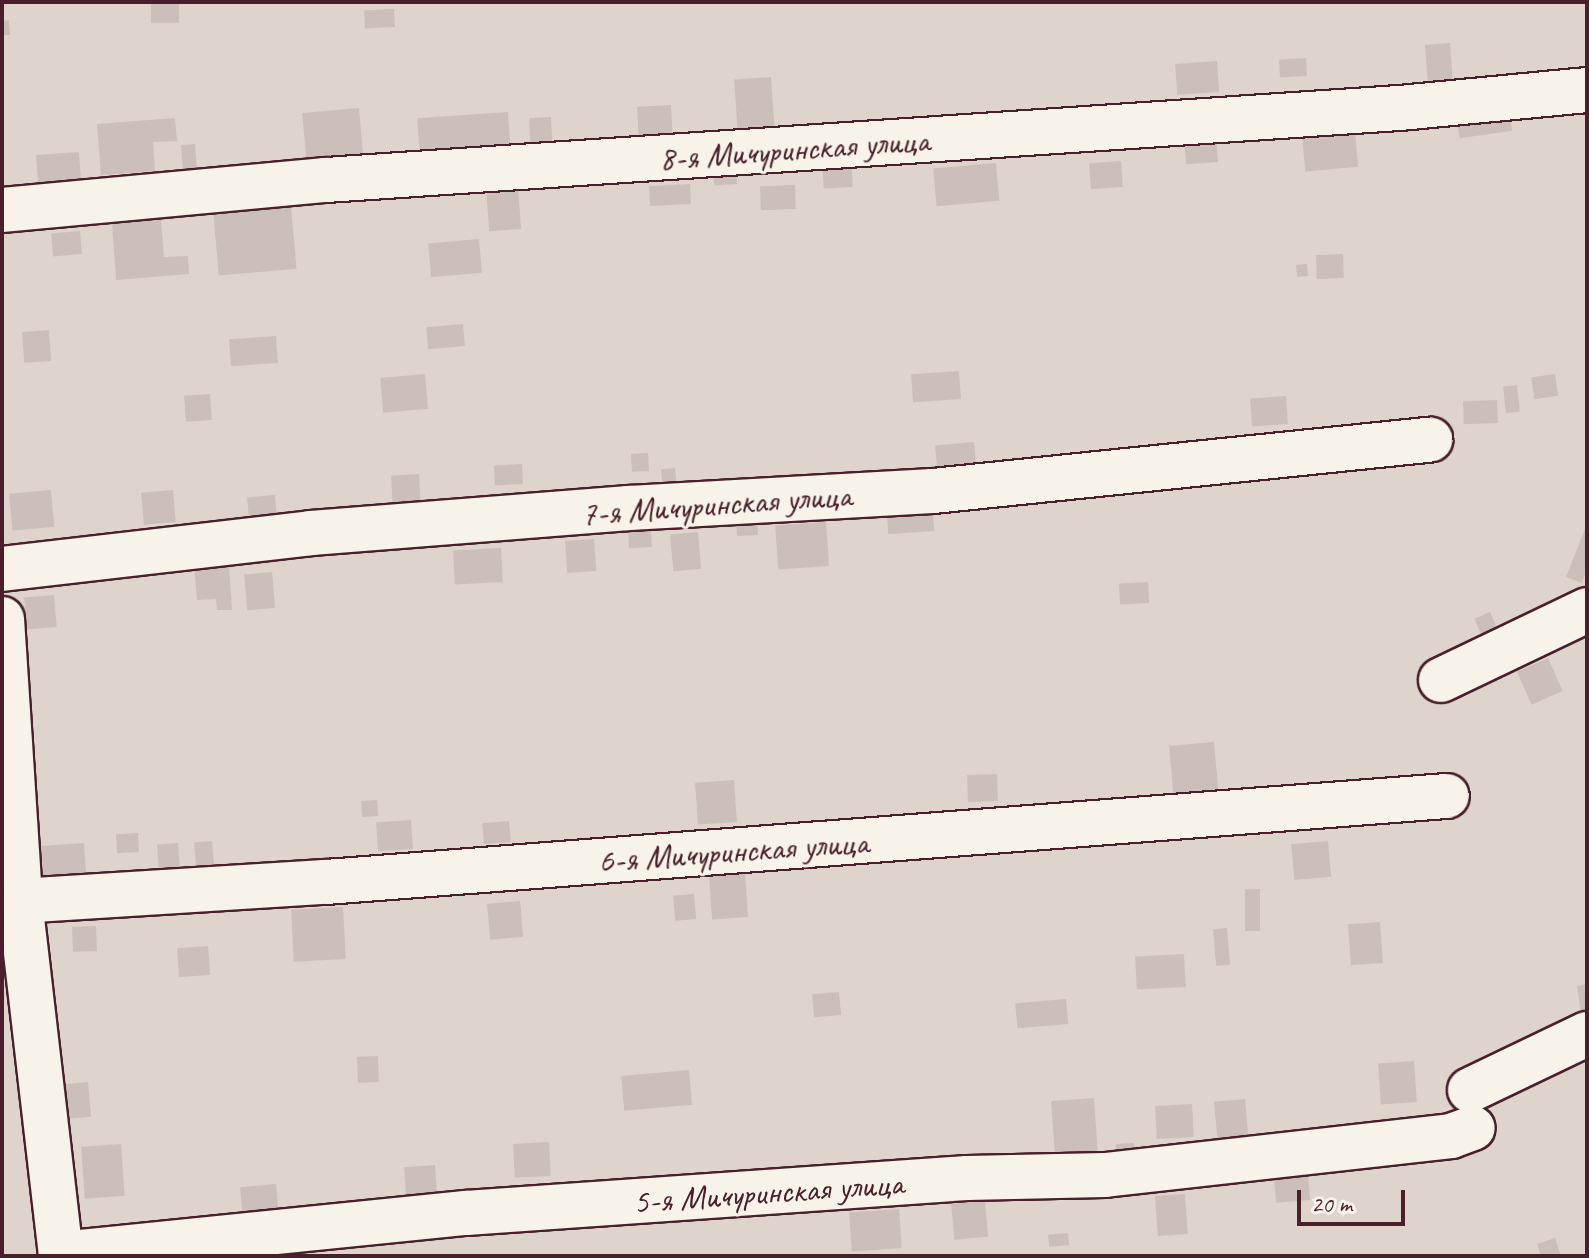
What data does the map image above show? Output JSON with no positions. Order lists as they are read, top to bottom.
{
  "streets": {
    "lane": [
      "8-я Мичуринская улица",
      "7-я Мичуринская улица",
      "6-я Мичуринская улица",
      "5-я Мичуринская улица"
    ]
  },
  "scale_bar": "20 m"
}
